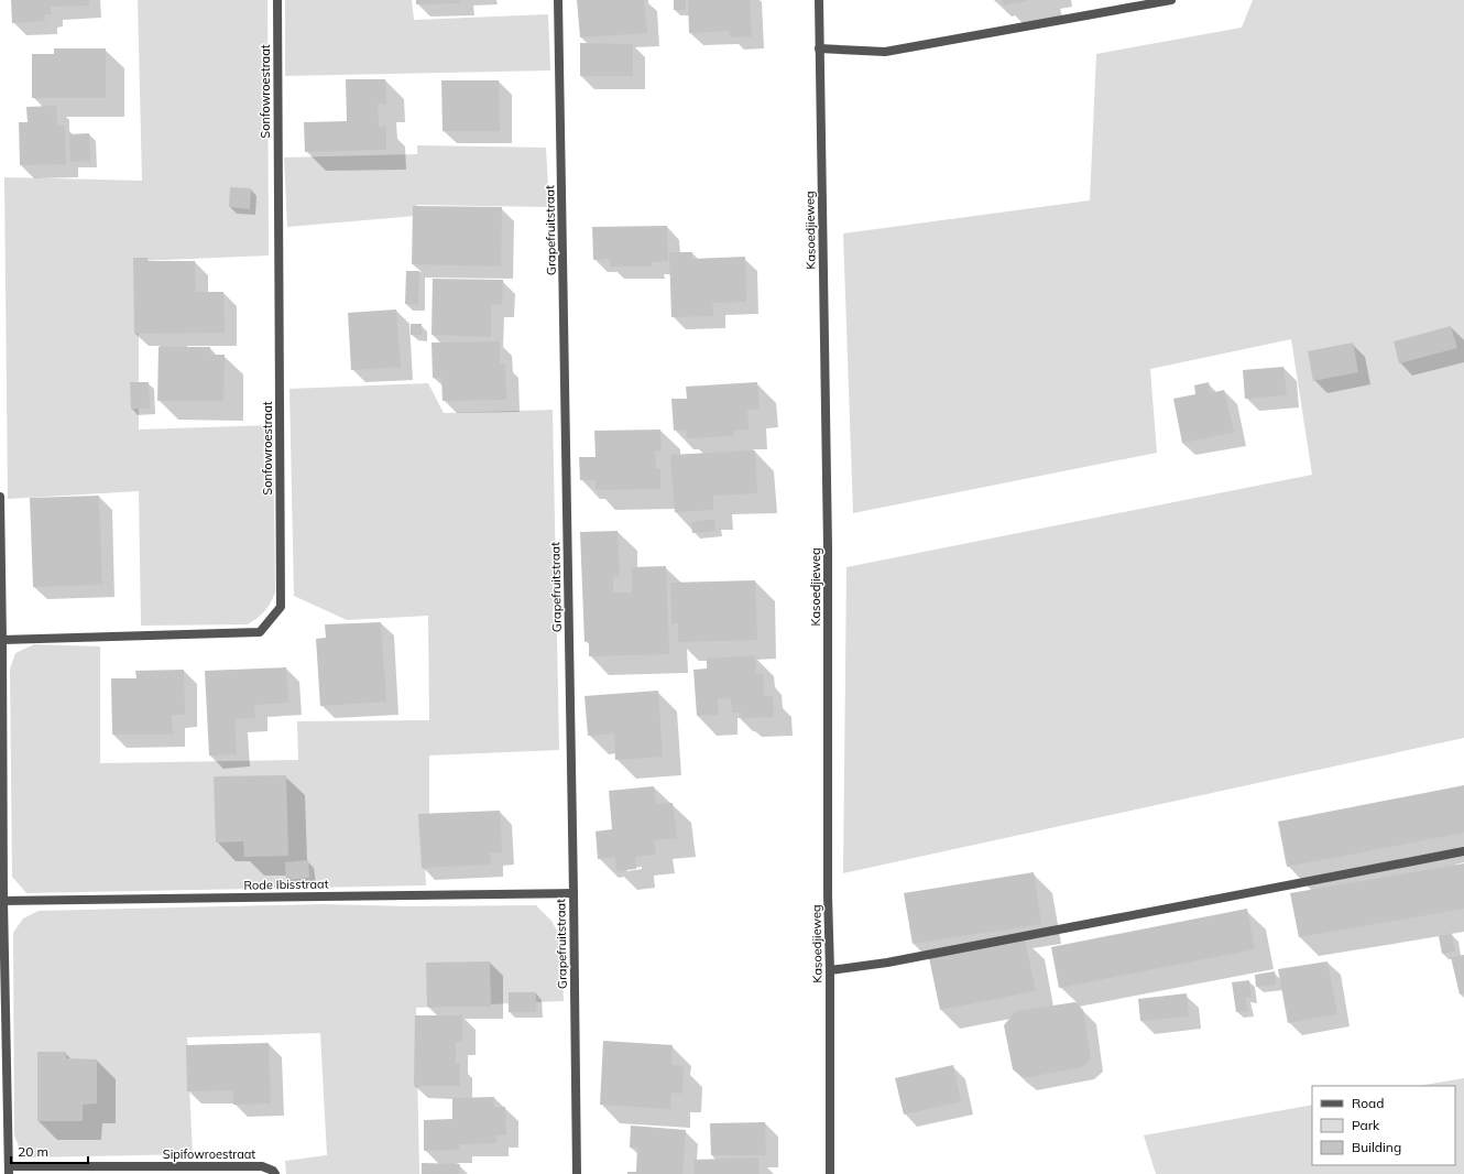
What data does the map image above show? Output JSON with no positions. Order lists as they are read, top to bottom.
{
  "streets": {
    "street": [
      "Sonfowroestraat",
      "Grapefruitstraat",
      "Kasoedjieweg",
      "Rode Ibisstraat",
      "Sipifowroestraat"
    ]
  },
  "crossings": [
    ["Grapefruitstraat", "Rode Ibisstraat"]
  ],
  "legend": ["Road", "Park", "Building"],
  "scale_bar": "20 m"
}
